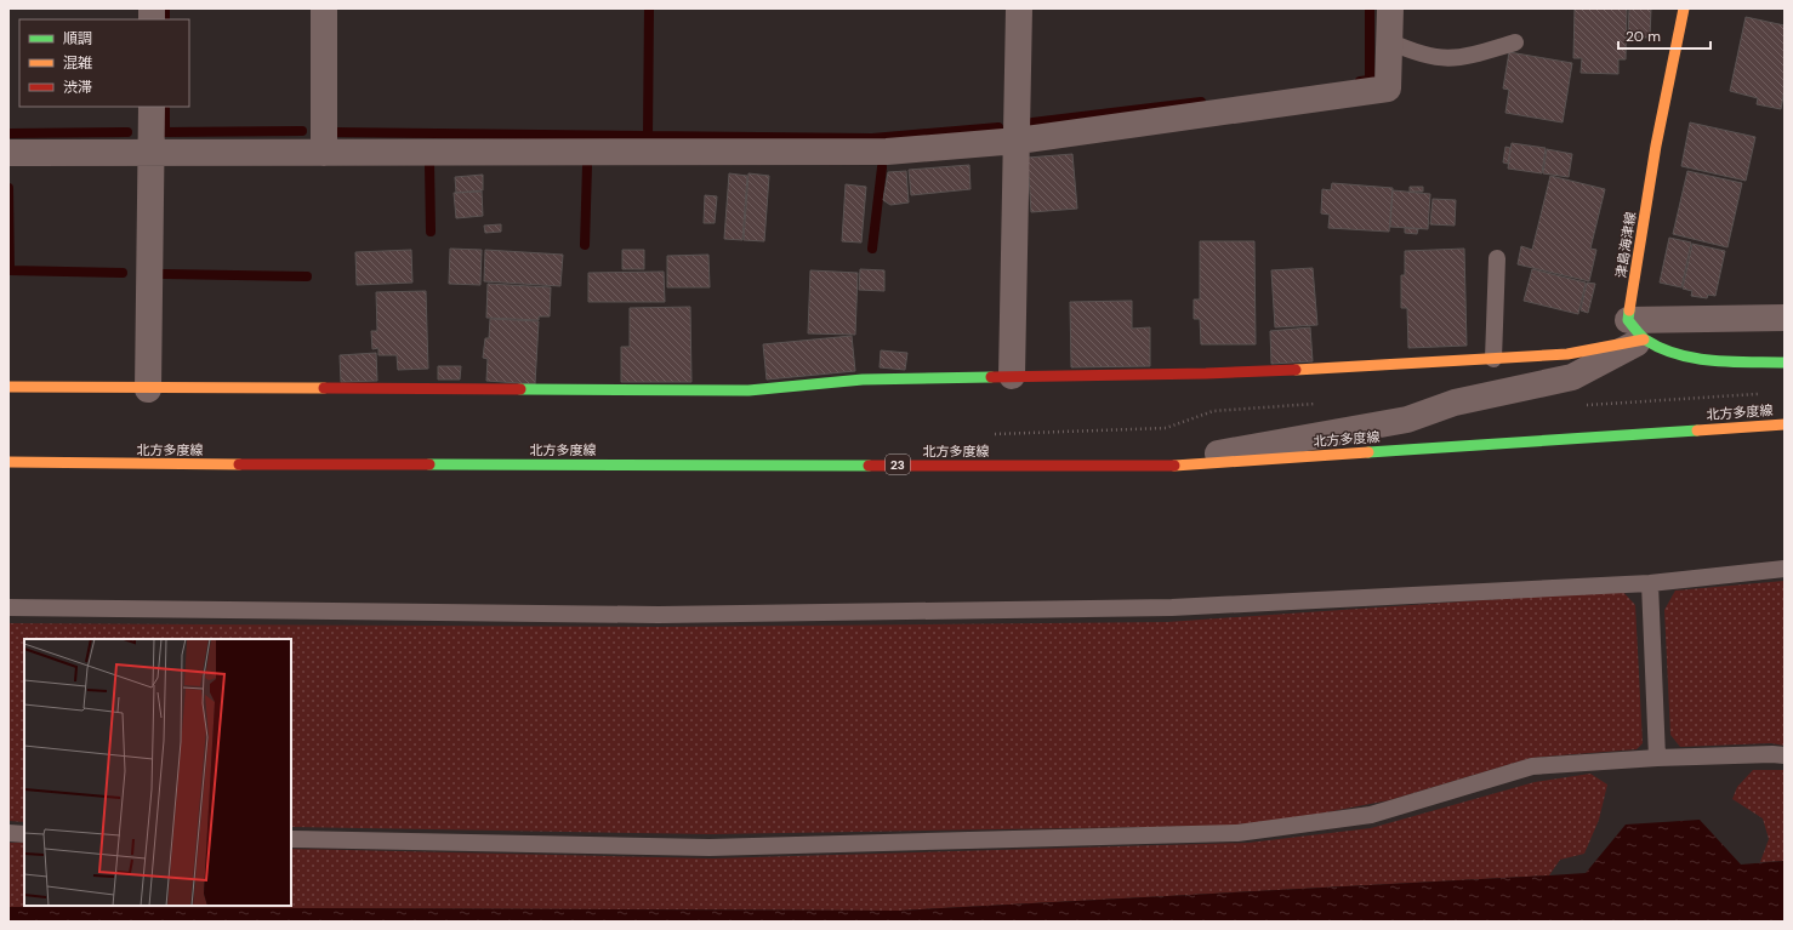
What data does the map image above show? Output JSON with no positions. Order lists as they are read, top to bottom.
{
  "streets": {
    "main road": ["津島海津線", "北方多度線", "23"]
  },
  "legend": ["順調", "混雑", "渋滞"],
  "scale_bar": "20 m"
}
